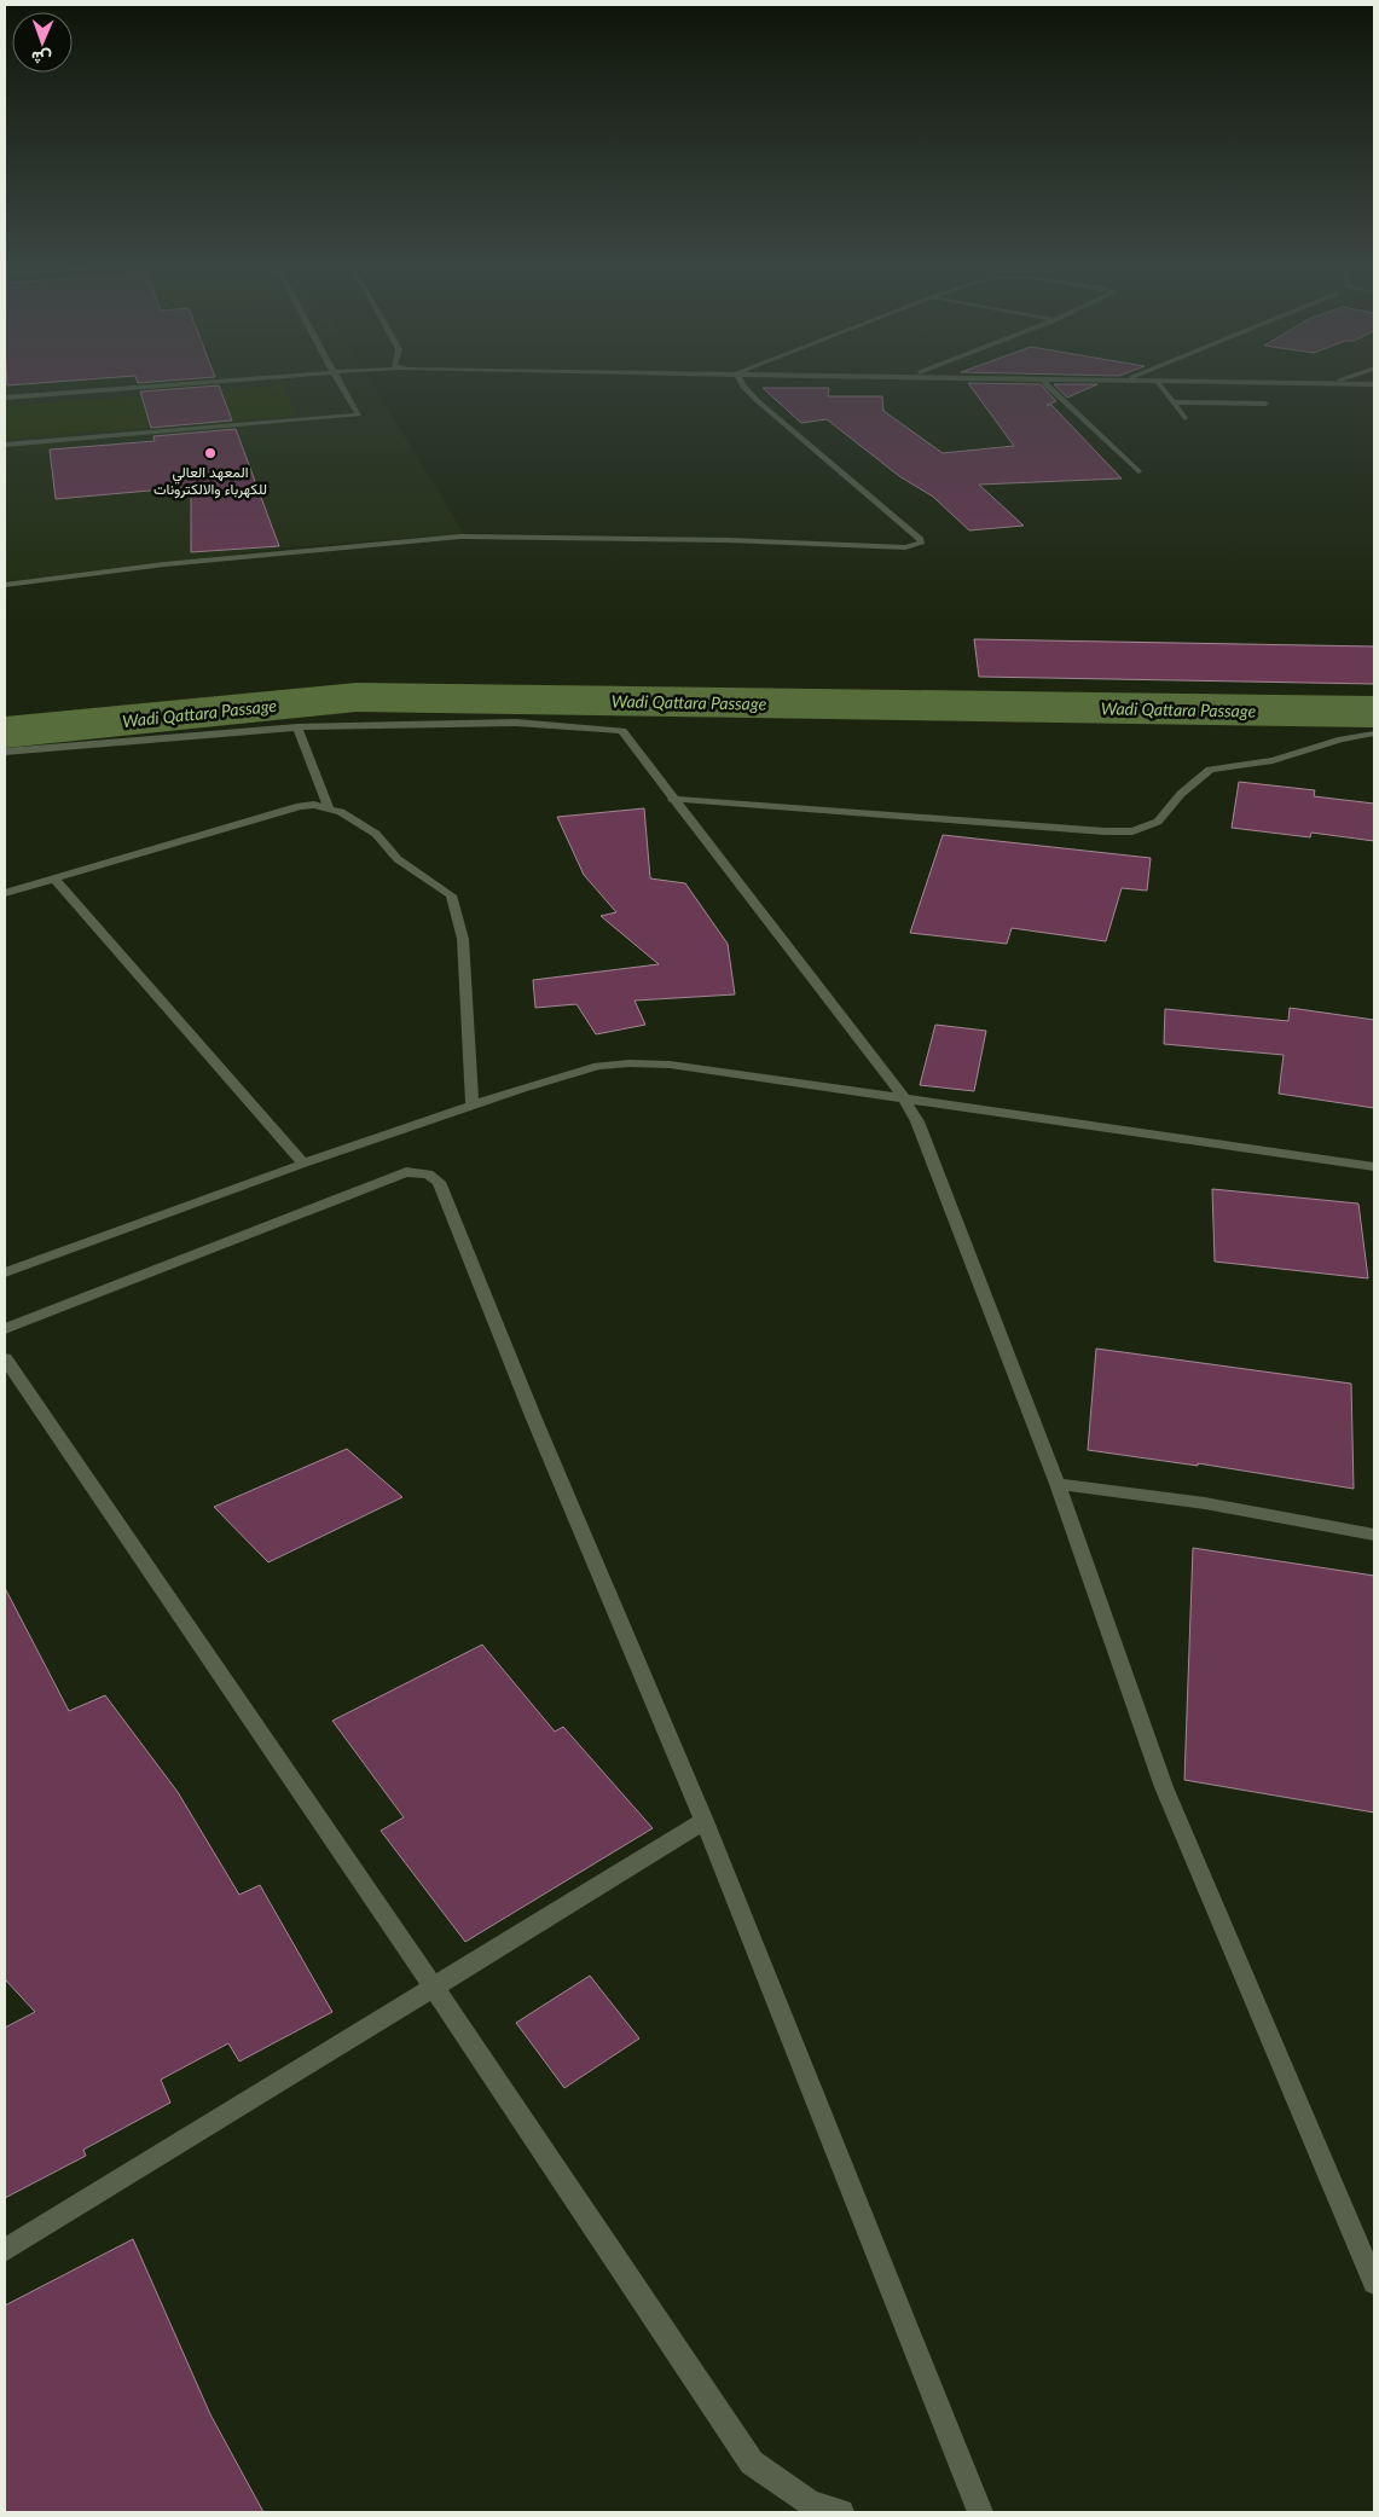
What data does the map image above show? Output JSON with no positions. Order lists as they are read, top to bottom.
{
  "water": ["Wadi Qattara Passage"],
  "places": ["المعهد العالي للكهرباء والالكترونات"],
  "north": "bottom"
}
